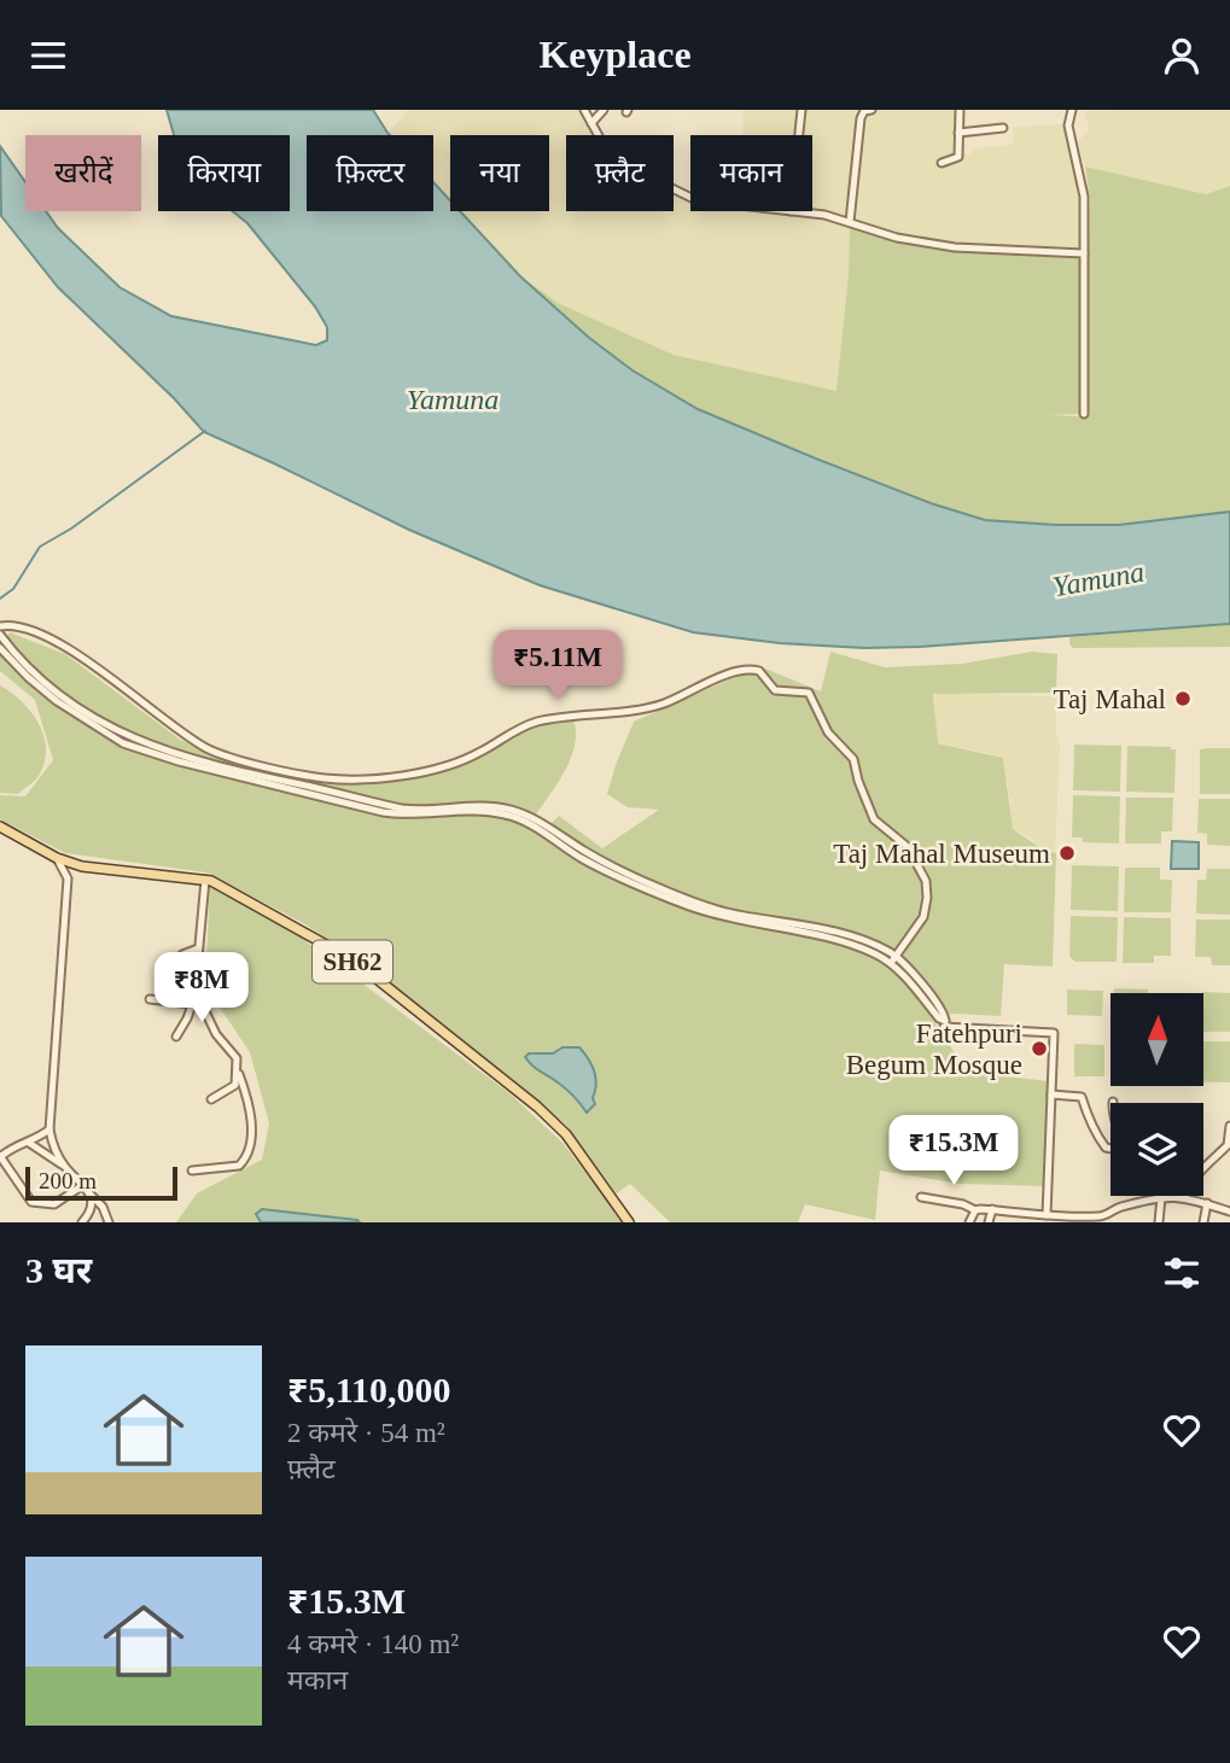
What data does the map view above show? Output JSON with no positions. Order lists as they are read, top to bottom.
{
  "streets": {
    "main road": ["SH62"]
  },
  "water": ["Yamuna"],
  "places": ["Taj Mahal", "Taj Mahal Museum", "Fatehpuri Begum Mosque"],
  "scale_bar": "200 m",
  "north": "top",
  "page": {
    "header": "Keyplace",
    "chip": [
      "खरीदें",
      "किराया",
      "फ़िल्टर",
      "नया",
      "फ़्लैट",
      "मकान"
    ],
    "price": ["₹5.11M", "₹8M", "₹15.3M"],
    "scale": "200 m",
    "heading": "3 घर",
    "list": [
      {
        "name": "₹5,110,000",
        "note": "2 कमरे · 54 m² · फ़्लैट"
      },
      {
        "name": "₹15.3M",
        "note": "4 कमरे · 140 m² · मकान"
      }
    ]
  }
}
